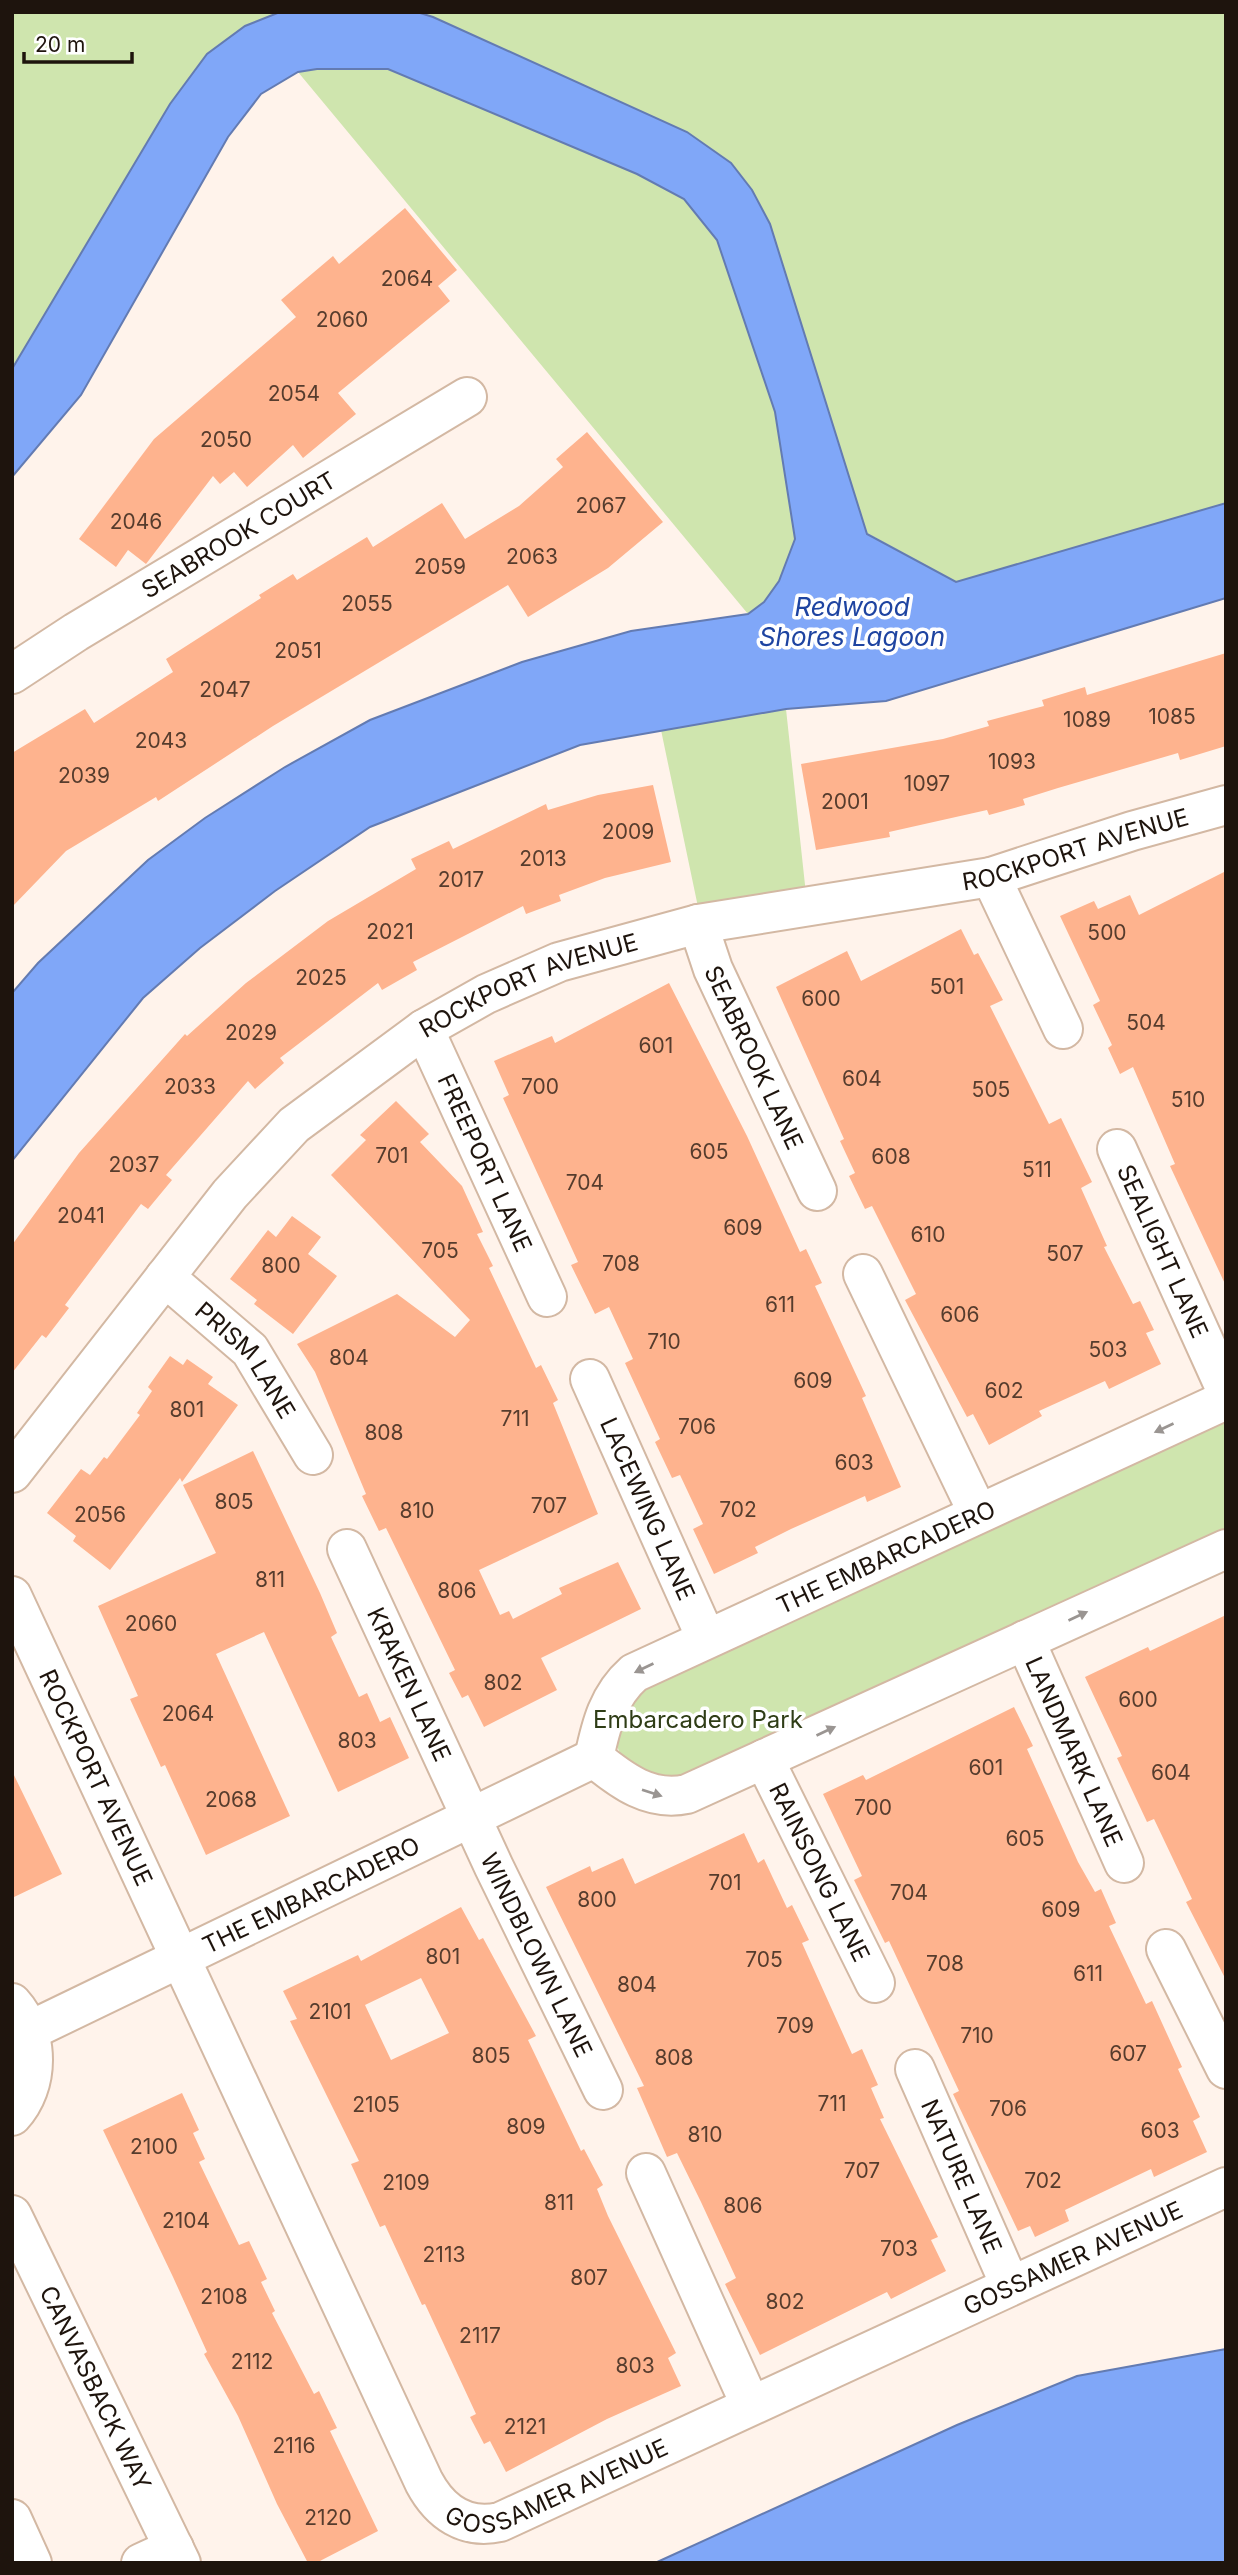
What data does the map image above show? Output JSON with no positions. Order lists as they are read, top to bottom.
{
  "streets": {
    "street": [
      "SEABROOK COURT",
      "ROCKPORT AVENUE",
      "SEABROOK LANE",
      "FREEPORT LANE",
      "SEALIGHT LANE",
      "PRISM LANE",
      "LACEWING LANE",
      "THE EMBARCADERO",
      "KRAKEN LANE",
      "LANDMARK LANE",
      "RAINSONG LANE",
      "WINDBLOWN LANE",
      "NATURE LANE",
      "GOSSAMER AVENUE",
      "CANVASBACK WAY"
    ]
  },
  "crossings": [
    ["ROCKPORT AVENUE", "SEABROOK LANE"],
    ["ROCKPORT AVENUE", "FREEPORT LANE"],
    ["ROCKPORT AVENUE", "PRISM LANE"],
    ["ROCKPORT AVENUE", "THE EMBARCADERO"],
    ["ROCKPORT AVENUE", "GOSSAMER AVENUE"],
    ["LACEWING LANE", "THE EMBARCADERO"],
    ["THE EMBARCADERO", "KRAKEN LANE"],
    ["THE EMBARCADERO", "WINDBLOWN LANE"],
    ["THE EMBARCADERO", "GOSSAMER AVENUE"],
    ["KRAKEN LANE", "WINDBLOWN LANE"],
    ["NATURE LANE", "GOSSAMER AVENUE"]
  ],
  "water": ["Redwood Shores Lagoon"],
  "parks": ["Embarcadero Park"],
  "house_numbers": [
    "2064",
    "2060",
    "2054",
    "2050",
    "2067",
    "2046",
    "2063",
    "2059",
    "2055",
    "2051",
    "2047",
    "1085",
    "1089",
    "2043",
    "1093",
    "2039",
    "1097",
    "2001",
    "2009",
    "2013",
    "2017",
    "2021",
    "500",
    "2025",
    "501",
    "600",
    "504",
    "2029",
    "601",
    "604",
    "2033",
    "700",
    "505",
    "510",
    "605",
    "701",
    "608",
    "2037",
    "511",
    "704",
    "2041",
    "609",
    "610",
    "705",
    "507",
    "708",
    "800",
    "611",
    "606",
    "710",
    "503",
    "804",
    "609",
    "602",
    "801",
    "711",
    "706",
    "808",
    "603",
    "805",
    "707",
    "702",
    "810",
    "2056",
    "811",
    "806",
    "2060",
    "802",
    "600",
    "2064",
    "803",
    "601",
    "604",
    "2068",
    "700",
    "605",
    "701",
    "704",
    "800",
    "609",
    "801",
    "705",
    "708",
    "611",
    "804",
    "2101",
    "709",
    "710",
    "607",
    "805",
    "808",
    "711",
    "2105",
    "706",
    "809",
    "603",
    "810",
    "2100",
    "707",
    "702",
    "2109",
    "811",
    "806",
    "2104",
    "703",
    "2113",
    "807",
    "2108",
    "802",
    "2117",
    "2112",
    "803",
    "2121",
    "2116",
    "2120"
  ],
  "scale_bar": "20 m"
}
